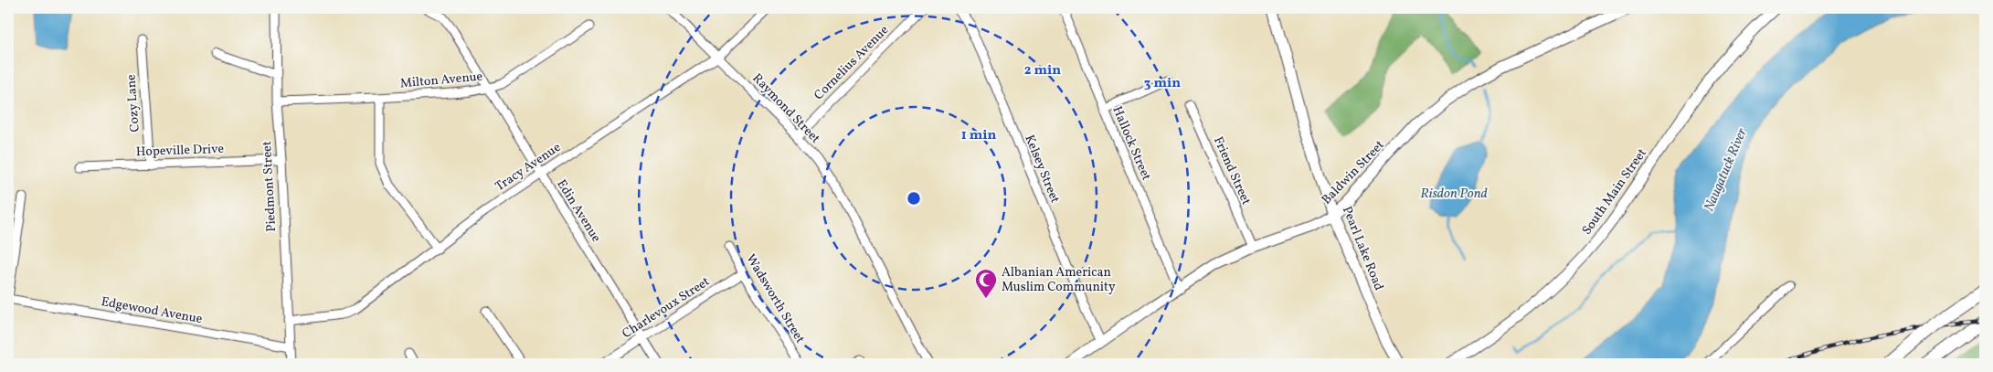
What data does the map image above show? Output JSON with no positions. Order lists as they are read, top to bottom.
{
  "streets": {
    "main road": ["Baldwin Street", "South Main Street", "Pearl Lake Road"],
    "street": [
      "Cornelius Avenue",
      "Milton Avenue",
      "Cozy Lane",
      "Raymond Street",
      "Hallock Street",
      "Hopeville Drive",
      "Tracy Avenue",
      "Kelsey Street",
      "Friend Street",
      "Piedmont Street",
      "Edin Avenue",
      "Wadsworth Street",
      "Charlevoux Street",
      "Edgewood Avenue"
    ]
  },
  "crossings": [
    ["Cornelius Avenue", "Raymond Street"],
    ["Milton Avenue", "Piedmont Street"],
    ["Milton Avenue", "Edin Avenue"],
    ["Cozy Lane", "Hopeville Drive"],
    ["Raymond Street", "Tracy Avenue"],
    ["Hallock Street", "Baldwin Street"],
    ["Hopeville Drive", "Piedmont Street"],
    ["Tracy Avenue", "Piedmont Street"],
    ["Tracy Avenue", "Edin Avenue"],
    ["Kelsey Street", "Baldwin Street"],
    ["Friend Street", "Baldwin Street"],
    ["Baldwin Street", "Pearl Lake Road"],
    ["Piedmont Street", "Edgewood Avenue"],
    ["Edin Avenue", "Charlevoux Street"],
    ["Wadsworth Street", "Charlevoux Street"]
  ],
  "water": ["Naugatuck River", "Risdon Pond"],
  "places": {
    "mosque": ["Albanian American Muslim Community"]
  },
  "rings": ["2 min", "3 min", "1 min"]
}
